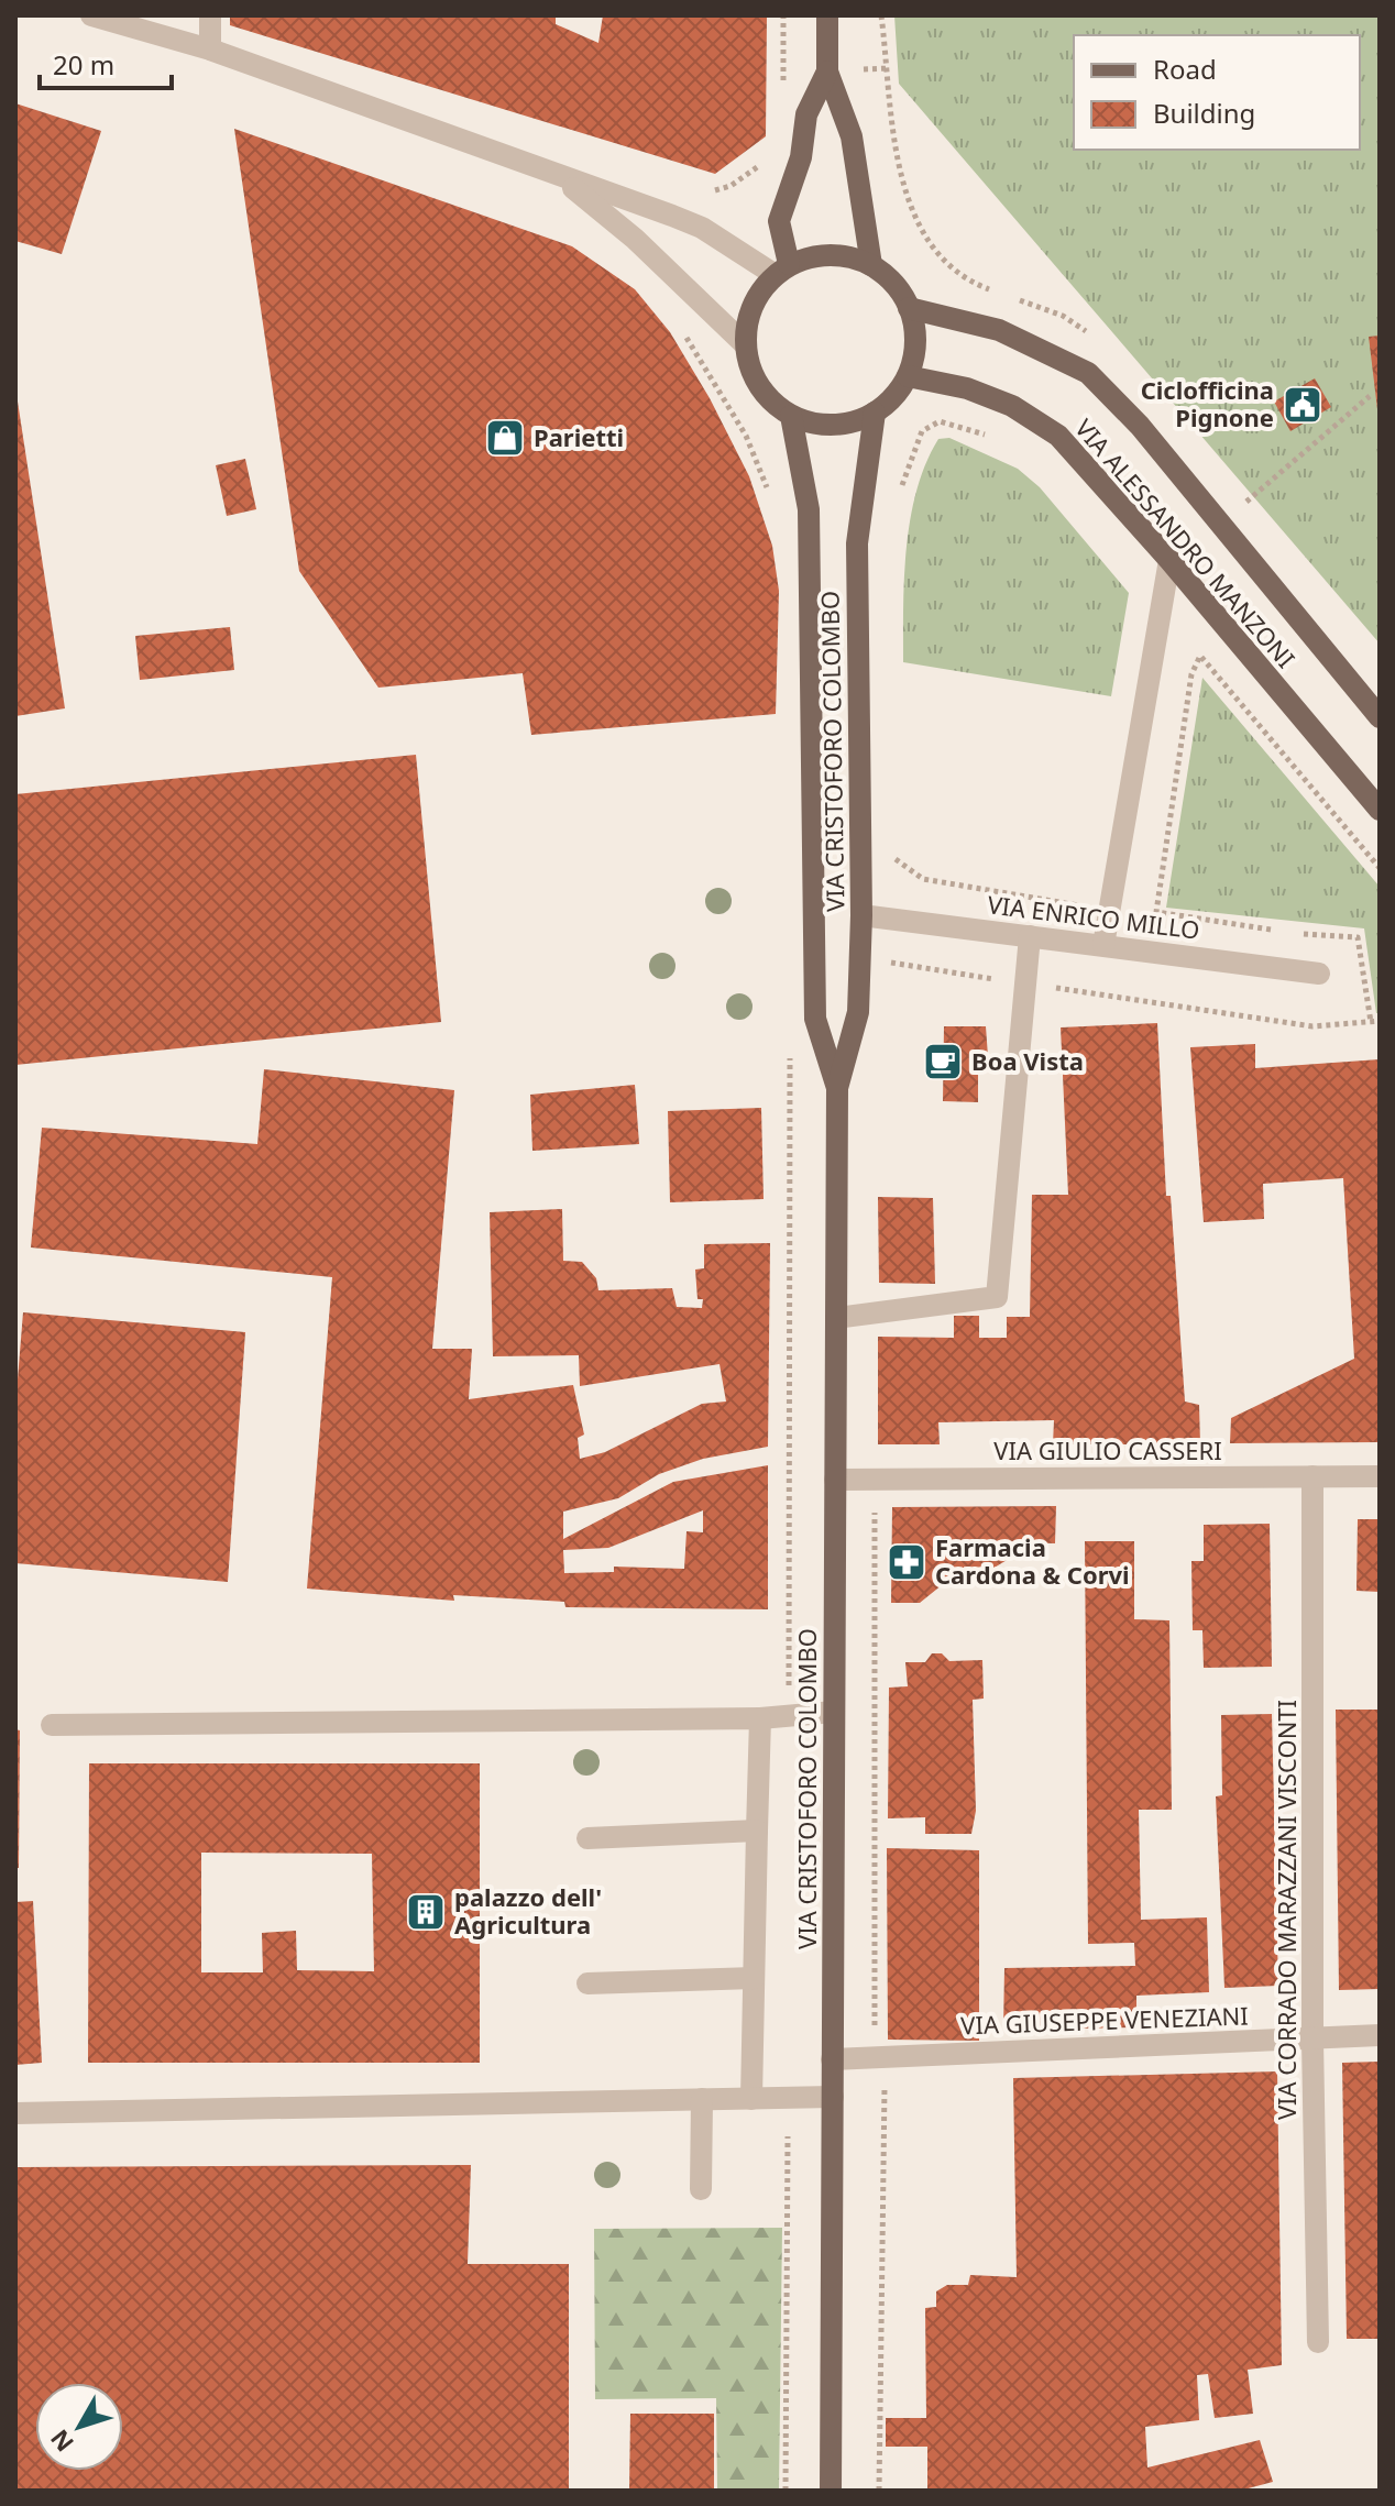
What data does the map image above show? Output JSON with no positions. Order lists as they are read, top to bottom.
{
  "streets": {
    "main road": ["VIA ALESSANDRO MANZONI", "VIA CRISTOFORO COLOMBO"],
    "street": [
      "VIA ENRICO MILLO",
      "VIA GIULIO CASSERI",
      "VIA CORRADO MARAZZANI VISCONTI",
      "VIA GIUSEPPE VENEZIANI"
    ]
  },
  "crossings": [
    ["VIA ALESSANDRO MANZONI", "VIA CRISTOFORO COLOMBO"],
    ["VIA CRISTOFORO COLOMBO", "VIA ENRICO MILLO"],
    ["VIA CRISTOFORO COLOMBO", "VIA GIULIO CASSERI"],
    ["VIA CRISTOFORO COLOMBO", "VIA GIUSEPPE VENEZIANI"],
    ["VIA GIULIO CASSERI", "VIA CORRADO MARAZZANI VISCONTI"],
    ["VIA CORRADO MARAZZANI VISCONTI", "VIA GIUSEPPE VENEZIANI"]
  ],
  "places": {
    "public building": ["Ciclofficina Pignone"],
    "shop": ["Parietti"],
    "cafe": ["Boa Vista"],
    "pharmacy": ["Farmacia Cardona & Corvi"],
    "building": ["palazzo dell' Agricultura"]
  },
  "legend": ["Road", "Building"],
  "scale_bar": "20 m",
  "north": "bottom left"
}
